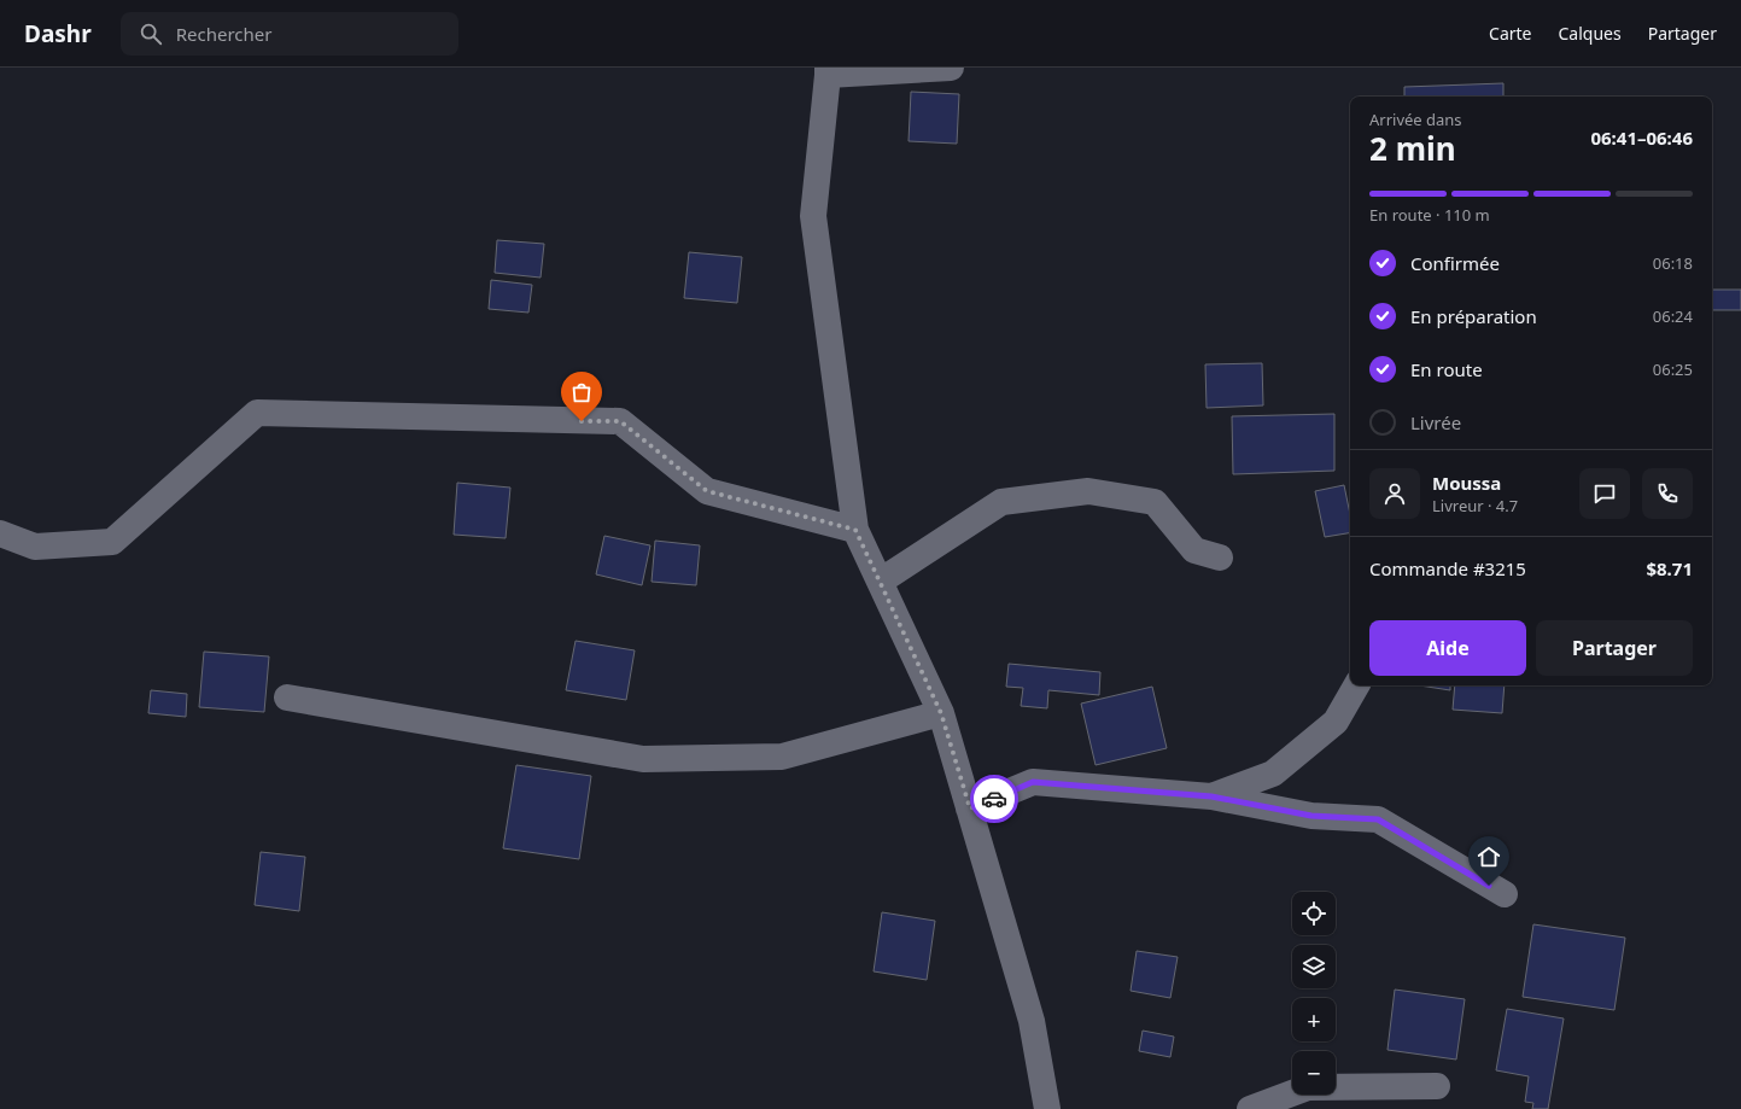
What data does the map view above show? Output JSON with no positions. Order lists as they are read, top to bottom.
{
  "page": {
    "header": "Dashr",
    "search": "Rechercher",
    "nav": ["Carte", "Calques", "Partager"],
    "heading": ["2 min", "Arrivée dans", "06:41–06:46"],
    "panel": [
      "Moussa",
      "Livreur · 4.7",
      "Commande #3215",
      "$8.71"
    ],
    "bar": "En route · 110 m",
    "list": [
      ["Confirmée", "06:18"],
      ["En préparation", "06:24"],
      ["En route", "06:25"],
      "Livrée"
    ],
    "buttons": ["Aide", "Partager"],
    "map_buttons": ["+", "−"]
  }
}
